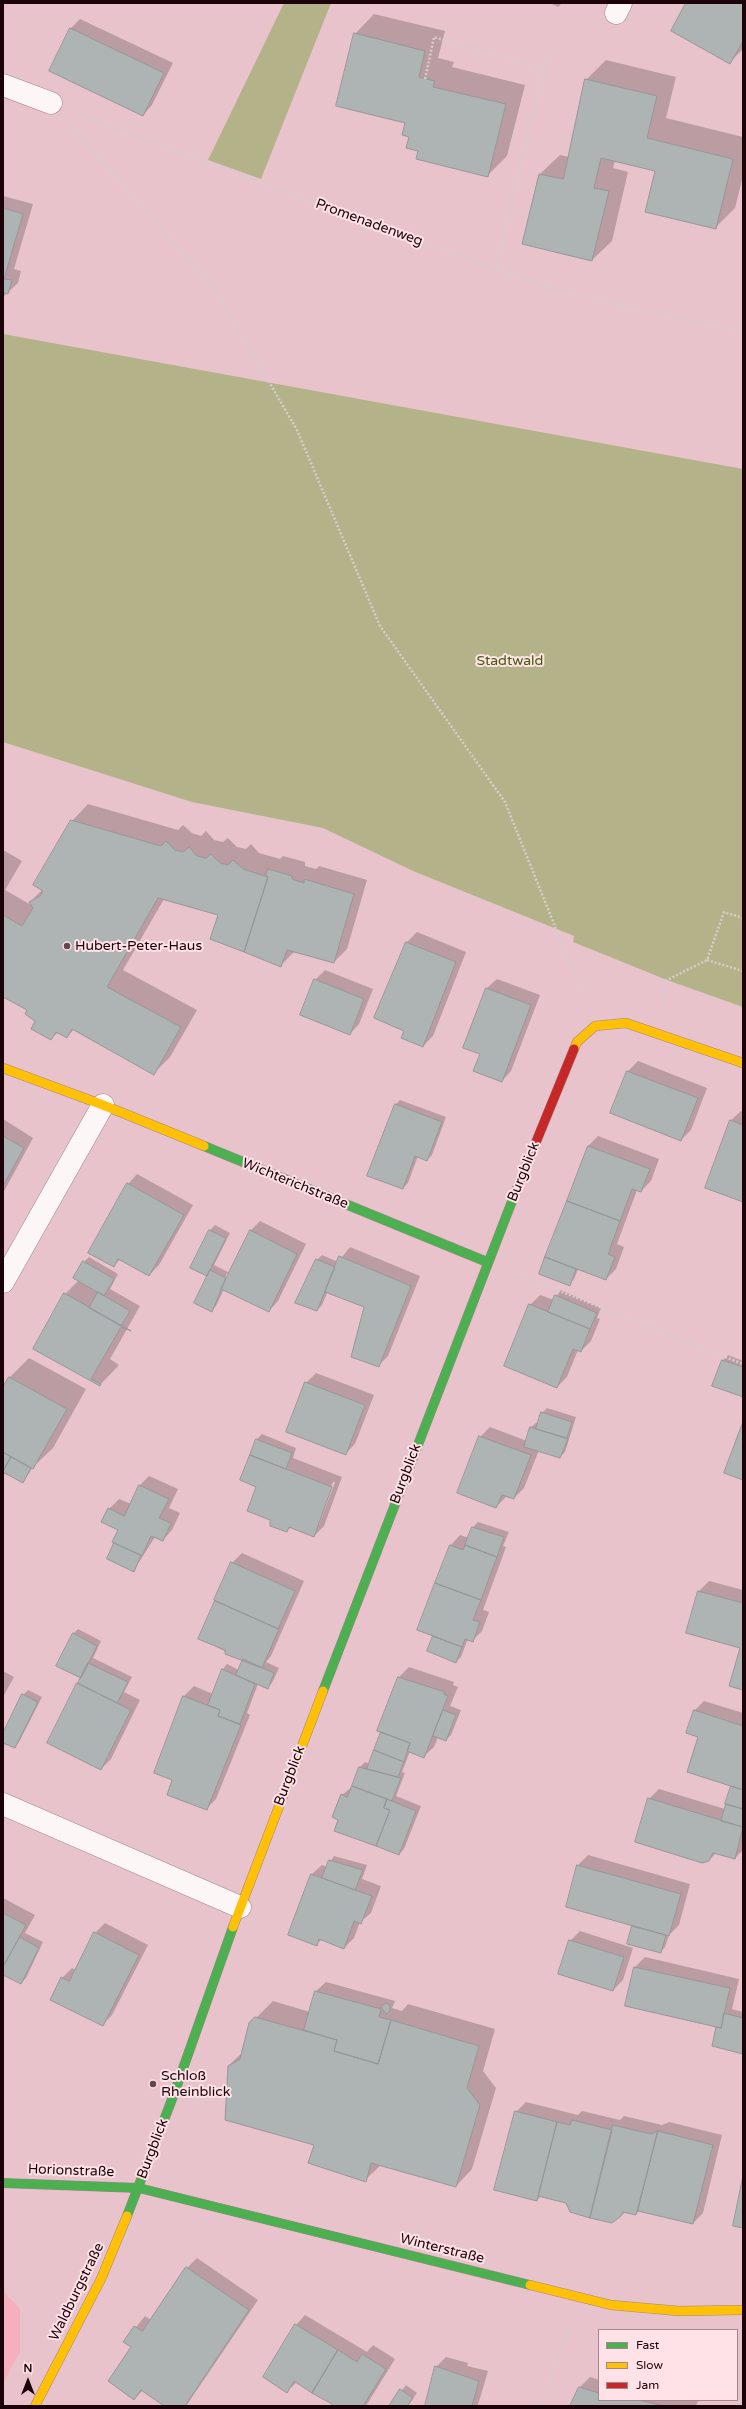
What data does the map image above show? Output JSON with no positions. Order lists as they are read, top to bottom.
{
  "streets": {
    "street": [
      "Burgblick",
      "Wichterichstraße",
      "Horionstraße",
      "Winterstraße",
      "Waldburgstraße"
    ],
    "path": ["Promenadenweg"]
  },
  "crossings": [
    ["Burgblick", "Wichterichstraße"],
    ["Burgblick", "Horionstraße"],
    ["Burgblick", "Winterstraße"],
    ["Burgblick", "Waldburgstraße"],
    ["Horionstraße", "Winterstraße"],
    ["Horionstraße", "Waldburgstraße"],
    ["Winterstraße", "Waldburgstraße"]
  ],
  "parks": ["Stadtwald"],
  "places": ["Hubert-Peter-Haus", "Schloß Rheinblick"],
  "legend": ["Fast", "Slow", "Jam"],
  "north": "top"
}
